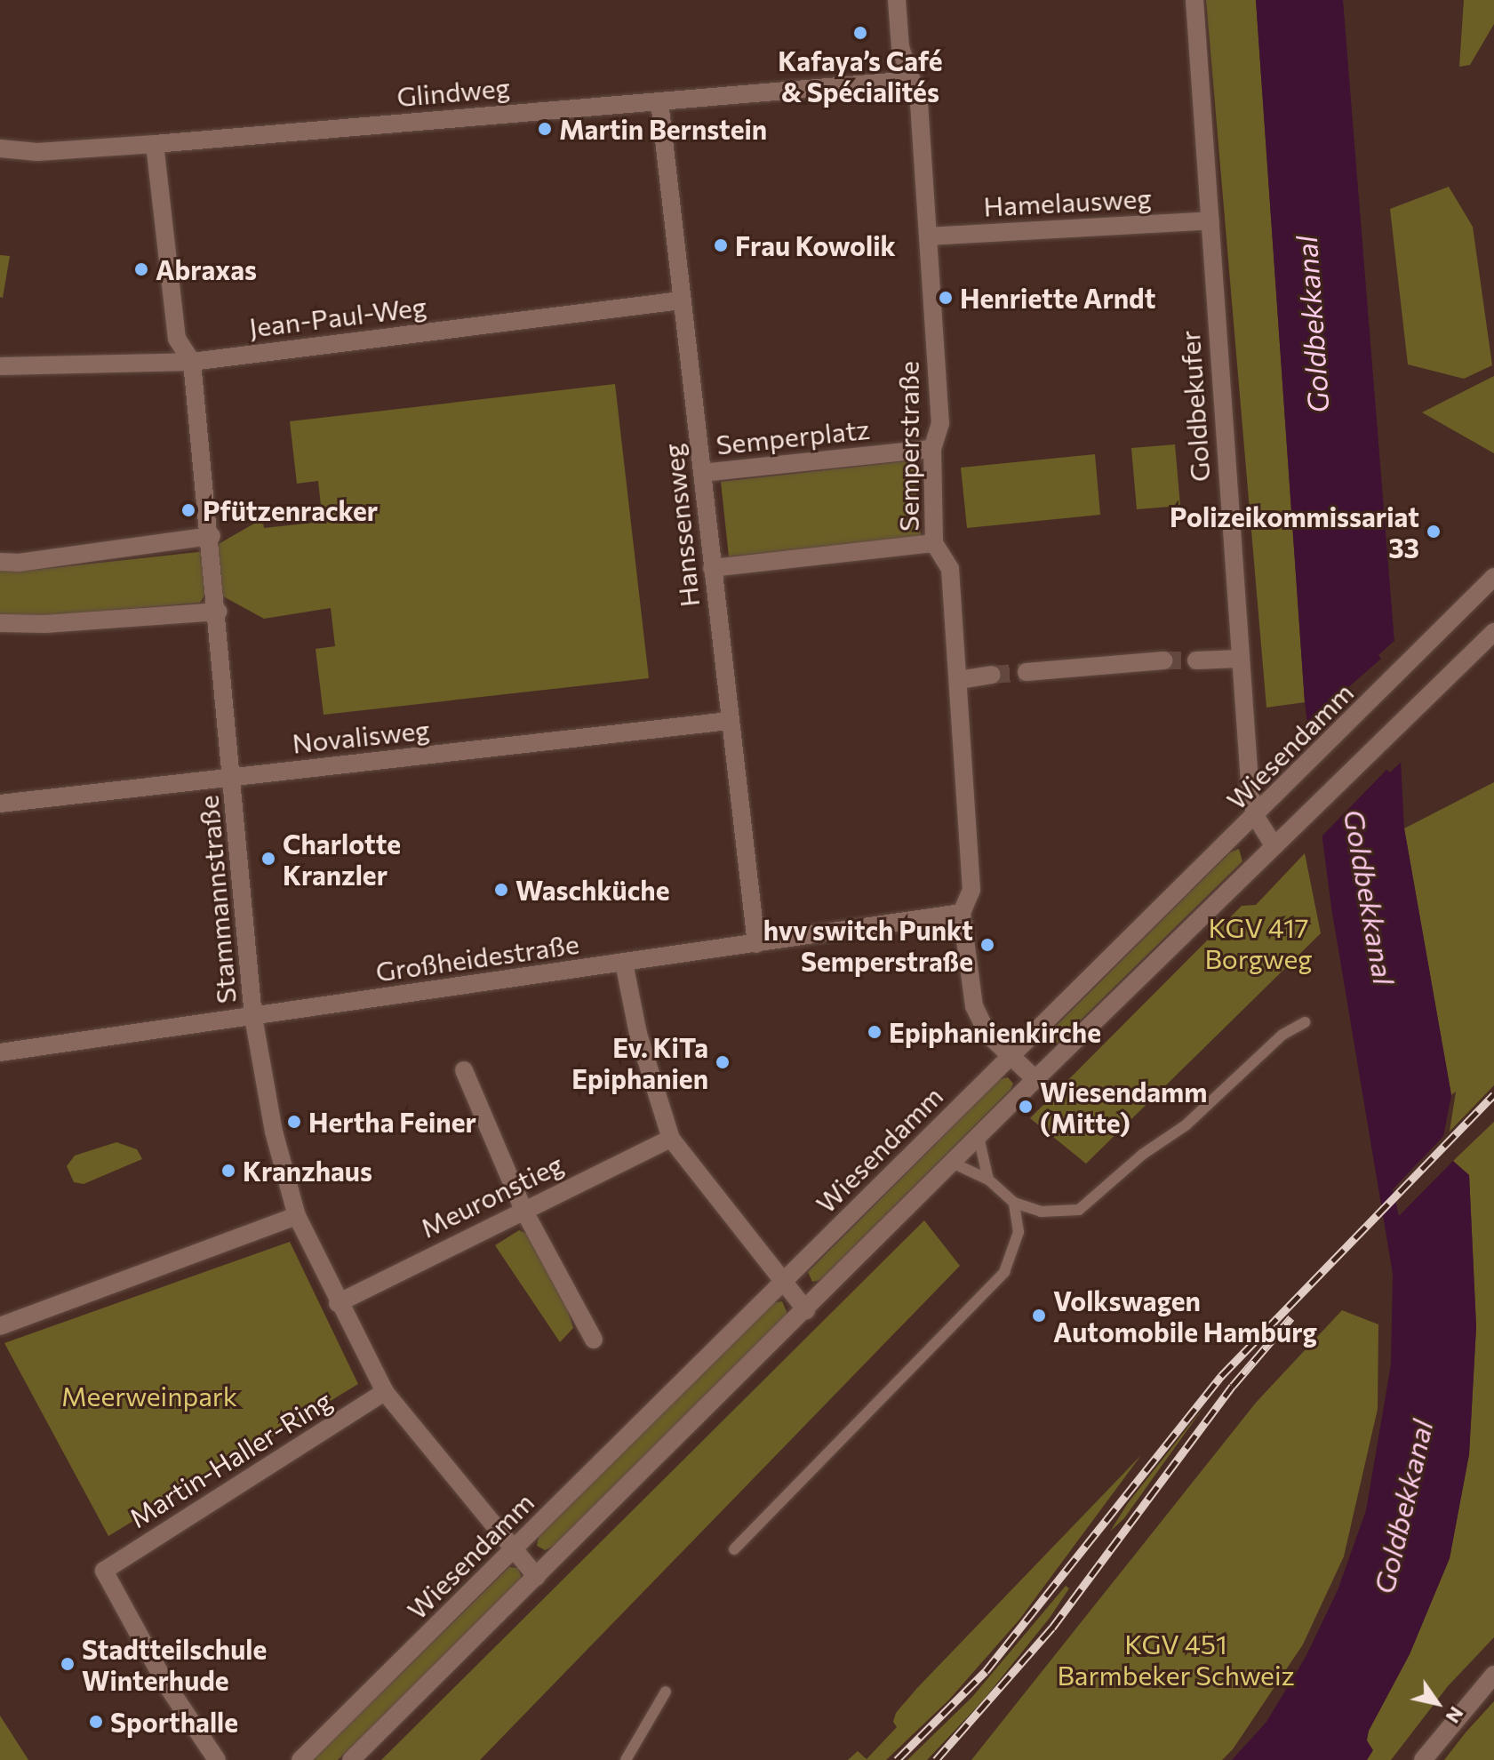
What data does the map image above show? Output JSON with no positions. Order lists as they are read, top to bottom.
{
  "streets": {
    "street": [
      "Glindweg",
      "Hamelausweg",
      "Jean-Paul-Weg",
      "Goldbekufer",
      "Semperplatz",
      "Semperstraße",
      "Hanssensweg",
      "Novalisweg",
      "Wiesendamm",
      "Stammannstraße",
      "Großheidestraße",
      "Meuronstieg",
      "Martin-Haller-Ring"
    ]
  },
  "crossings": [
    ["Glindweg", "Semperstraße"],
    ["Glindweg", "Hanssensweg"],
    ["Glindweg", "Stammannstraße"],
    ["Hamelausweg", "Goldbekufer"],
    ["Hamelausweg", "Semperstraße"],
    ["Jean-Paul-Weg", "Hanssensweg"],
    ["Jean-Paul-Weg", "Stammannstraße"],
    ["Goldbekufer", "Wiesendamm"],
    ["Semperplatz", "Semperstraße"],
    ["Semperplatz", "Hanssensweg"],
    ["Semperstraße", "Wiesendamm"],
    ["Semperstraße", "Großheidestraße"],
    ["Hanssensweg", "Novalisweg"],
    ["Hanssensweg", "Großheidestraße"],
    ["Novalisweg", "Stammannstraße"],
    ["Wiesendamm", "Stammannstraße"],
    ["Stammannstraße", "Großheidestraße"],
    ["Stammannstraße", "Meuronstieg"],
    ["Stammannstraße", "Martin-Haller-Ring"]
  ],
  "water": ["Goldbekkanal"],
  "parks": ["KGV 417 Borgweg", "Meerweinpark", "KGV 451 Barmbeker Schweiz"],
  "places": [
    "Kafaya’s Café & Spécialités",
    "Martin Bernstein",
    "Frau Kowolik",
    "Abraxas",
    "Henriette Arndt",
    "Pfützenracker",
    "Polizeikommissariat 33",
    "Charlotte Kranzler",
    "Waschküche",
    "hvv switch Punkt Semperstraße",
    "Epiphanienkirche",
    "Ev. KiTa Epiphanien",
    "Wiesendamm (Mitte)",
    "Hertha Feiner",
    "Kranzhaus",
    "Volkswagen Automobile Hamburg",
    "Stadtteilschule Winterhude",
    "Sporthalle"
  ],
  "north": "bottom right"
}
